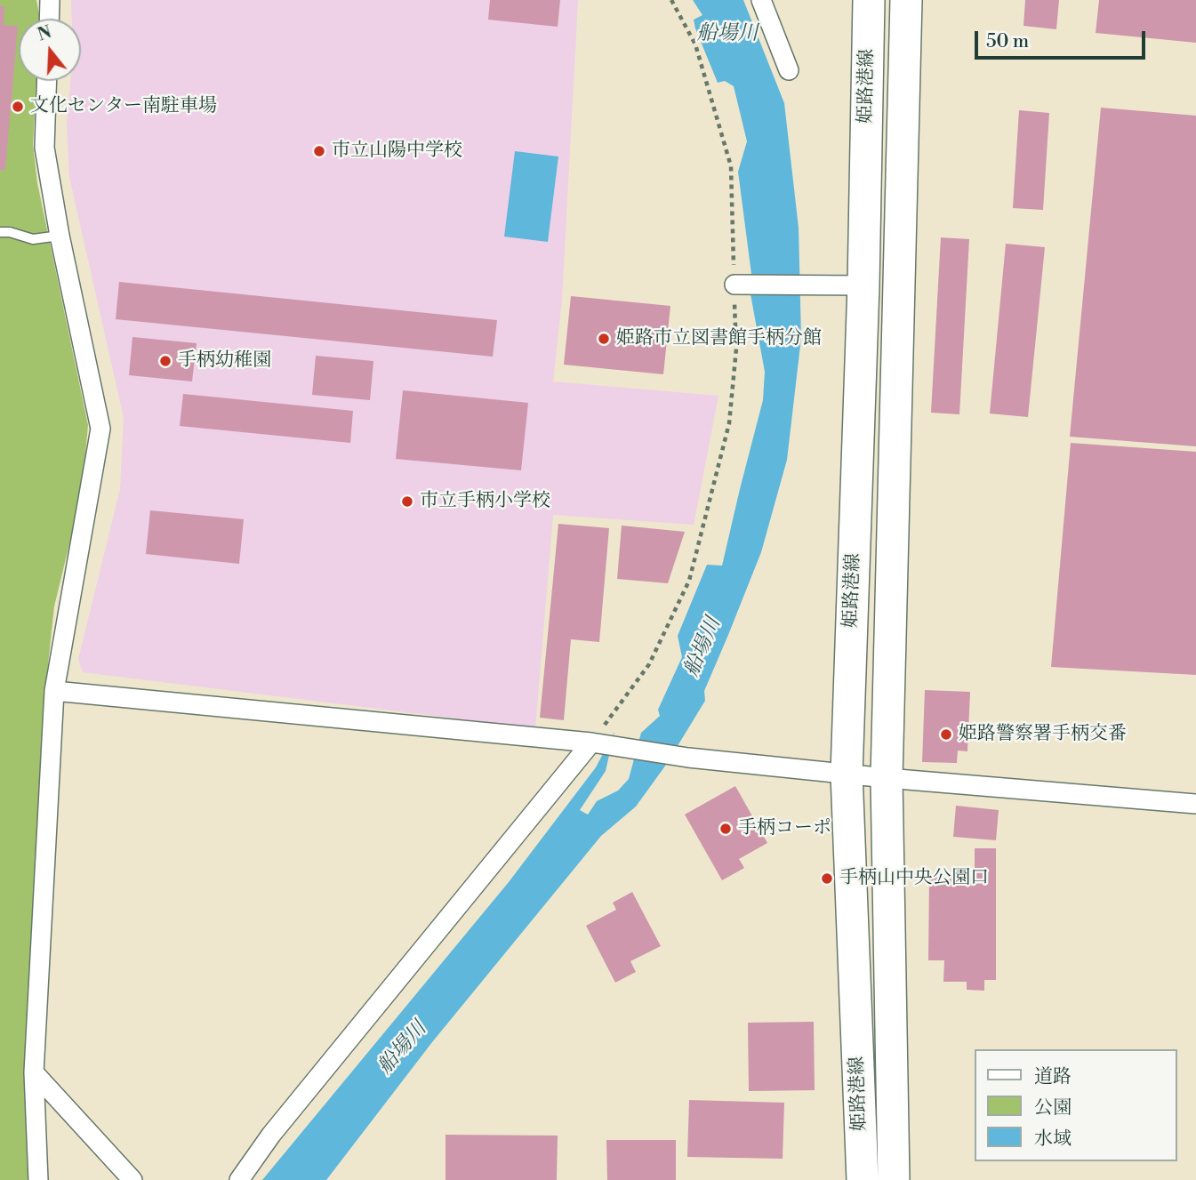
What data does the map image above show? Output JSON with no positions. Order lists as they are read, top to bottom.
{
  "streets": {
    "main road": ["姫路港線"]
  },
  "water": ["船場川"],
  "places": [
    "文化センター南駐車場",
    "市立山陽中学校",
    "姫路市立図書館手柄分館",
    "手柄幼稚園",
    "市立手柄小学校",
    "姫路警察署手柄交番",
    "手柄コーポ",
    "手柄山中央公園口"
  ],
  "legend": ["道路", "公園", "水域"],
  "scale_bar": "50 m",
  "north": "top"
}
